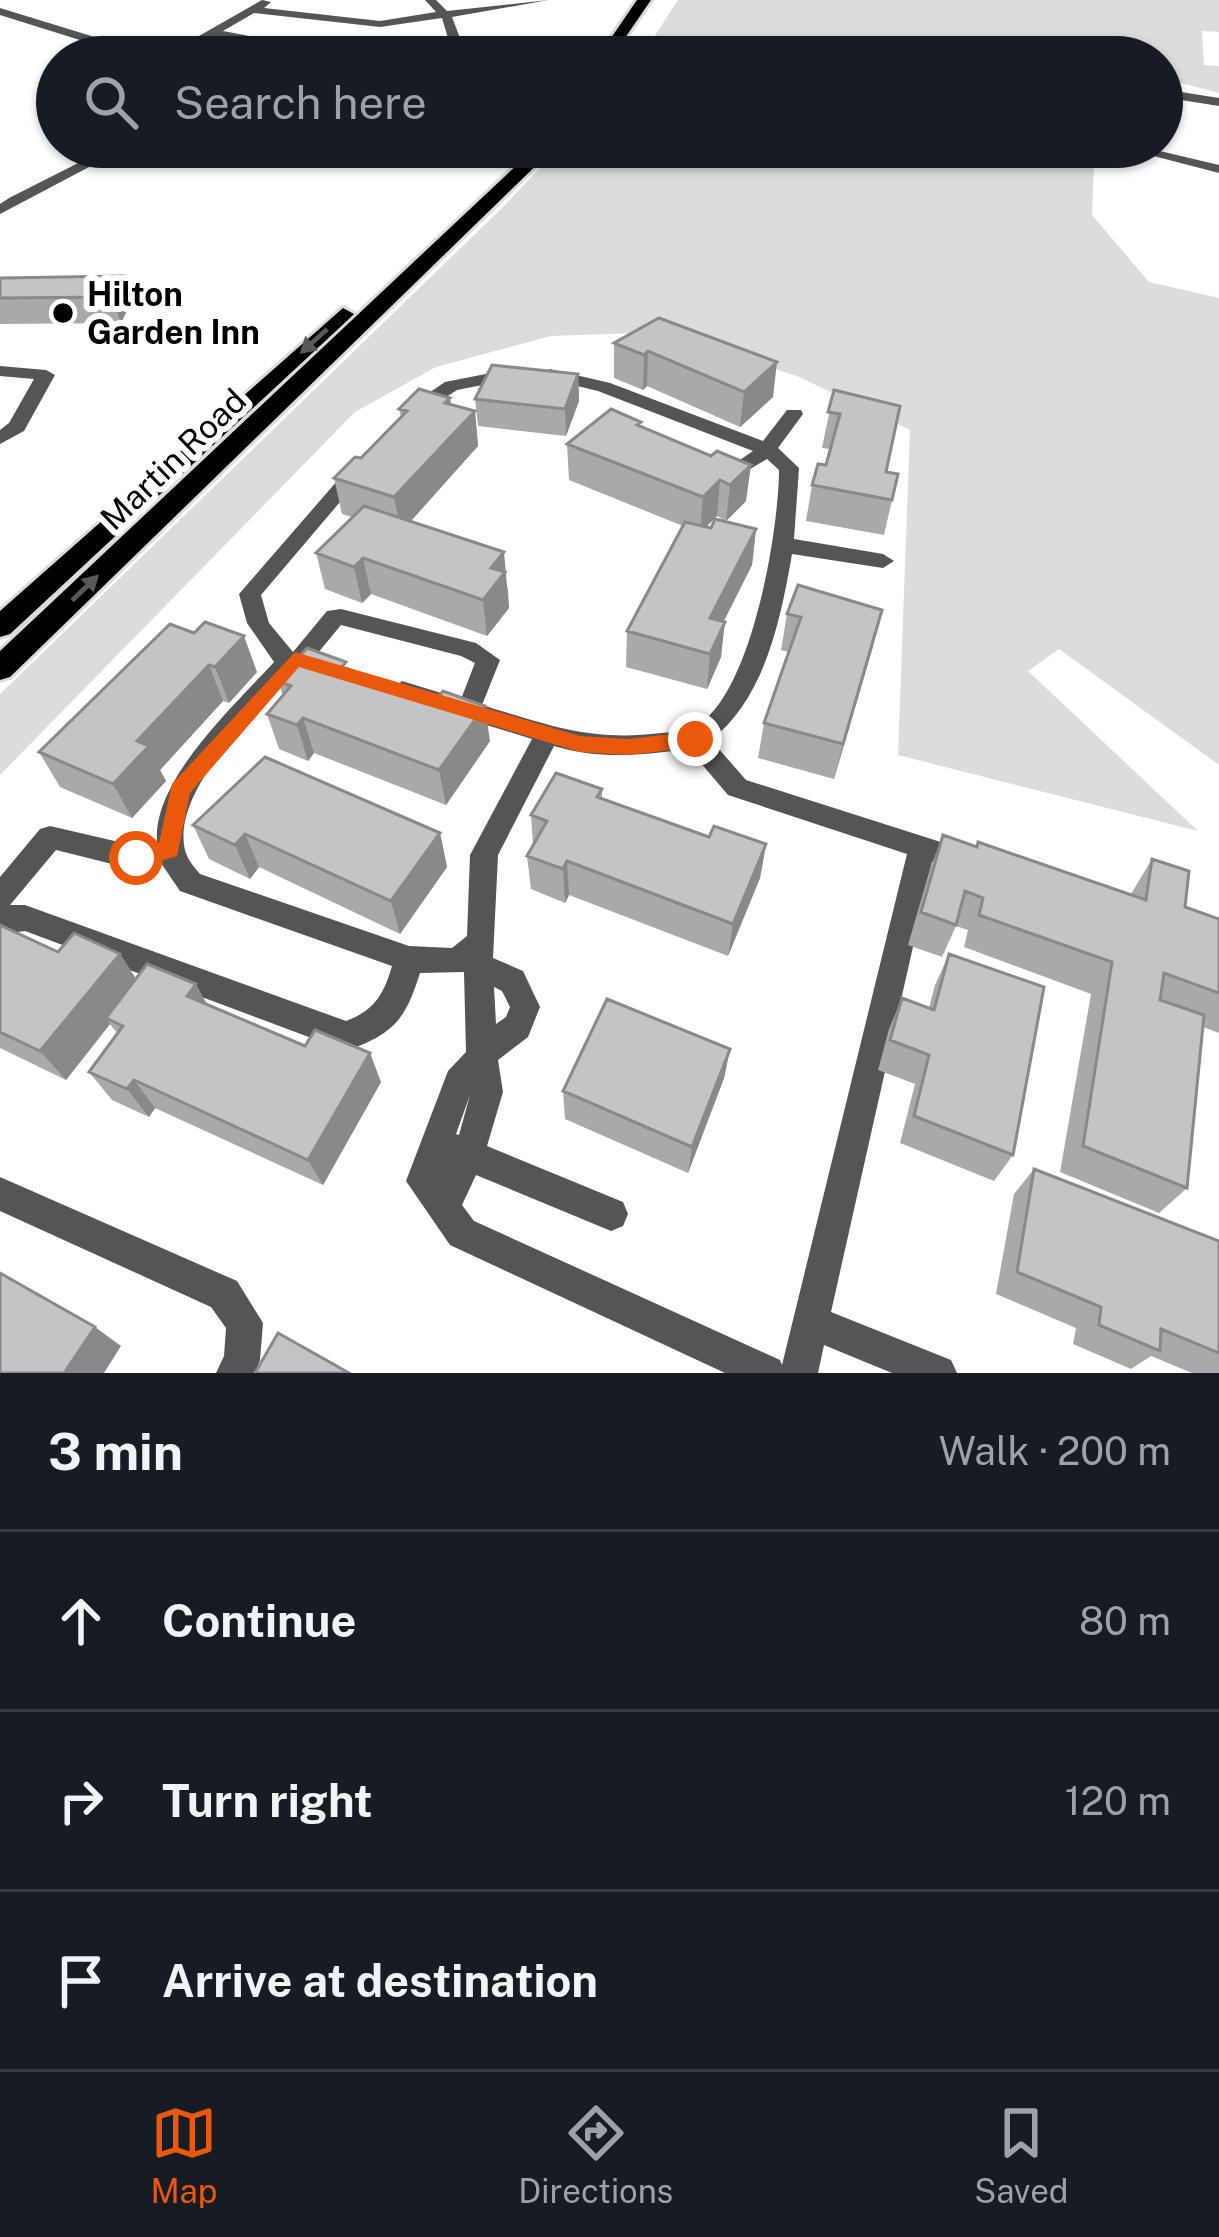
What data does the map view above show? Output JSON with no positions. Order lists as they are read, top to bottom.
{
  "streets": {
    "main road": ["Martin Road"]
  },
  "places": ["Hilton Garden Inn"],
  "page": {
    "search": "Search here",
    "heading": ["3 min", "Walk · 200 m"],
    "list": [
      ["Continue", "80 m"],
      ["Turn right", "120 m"],
      "Arrive at destination"
    ],
    "nav": ["Map", "Directions", "Saved"]
  }
}
